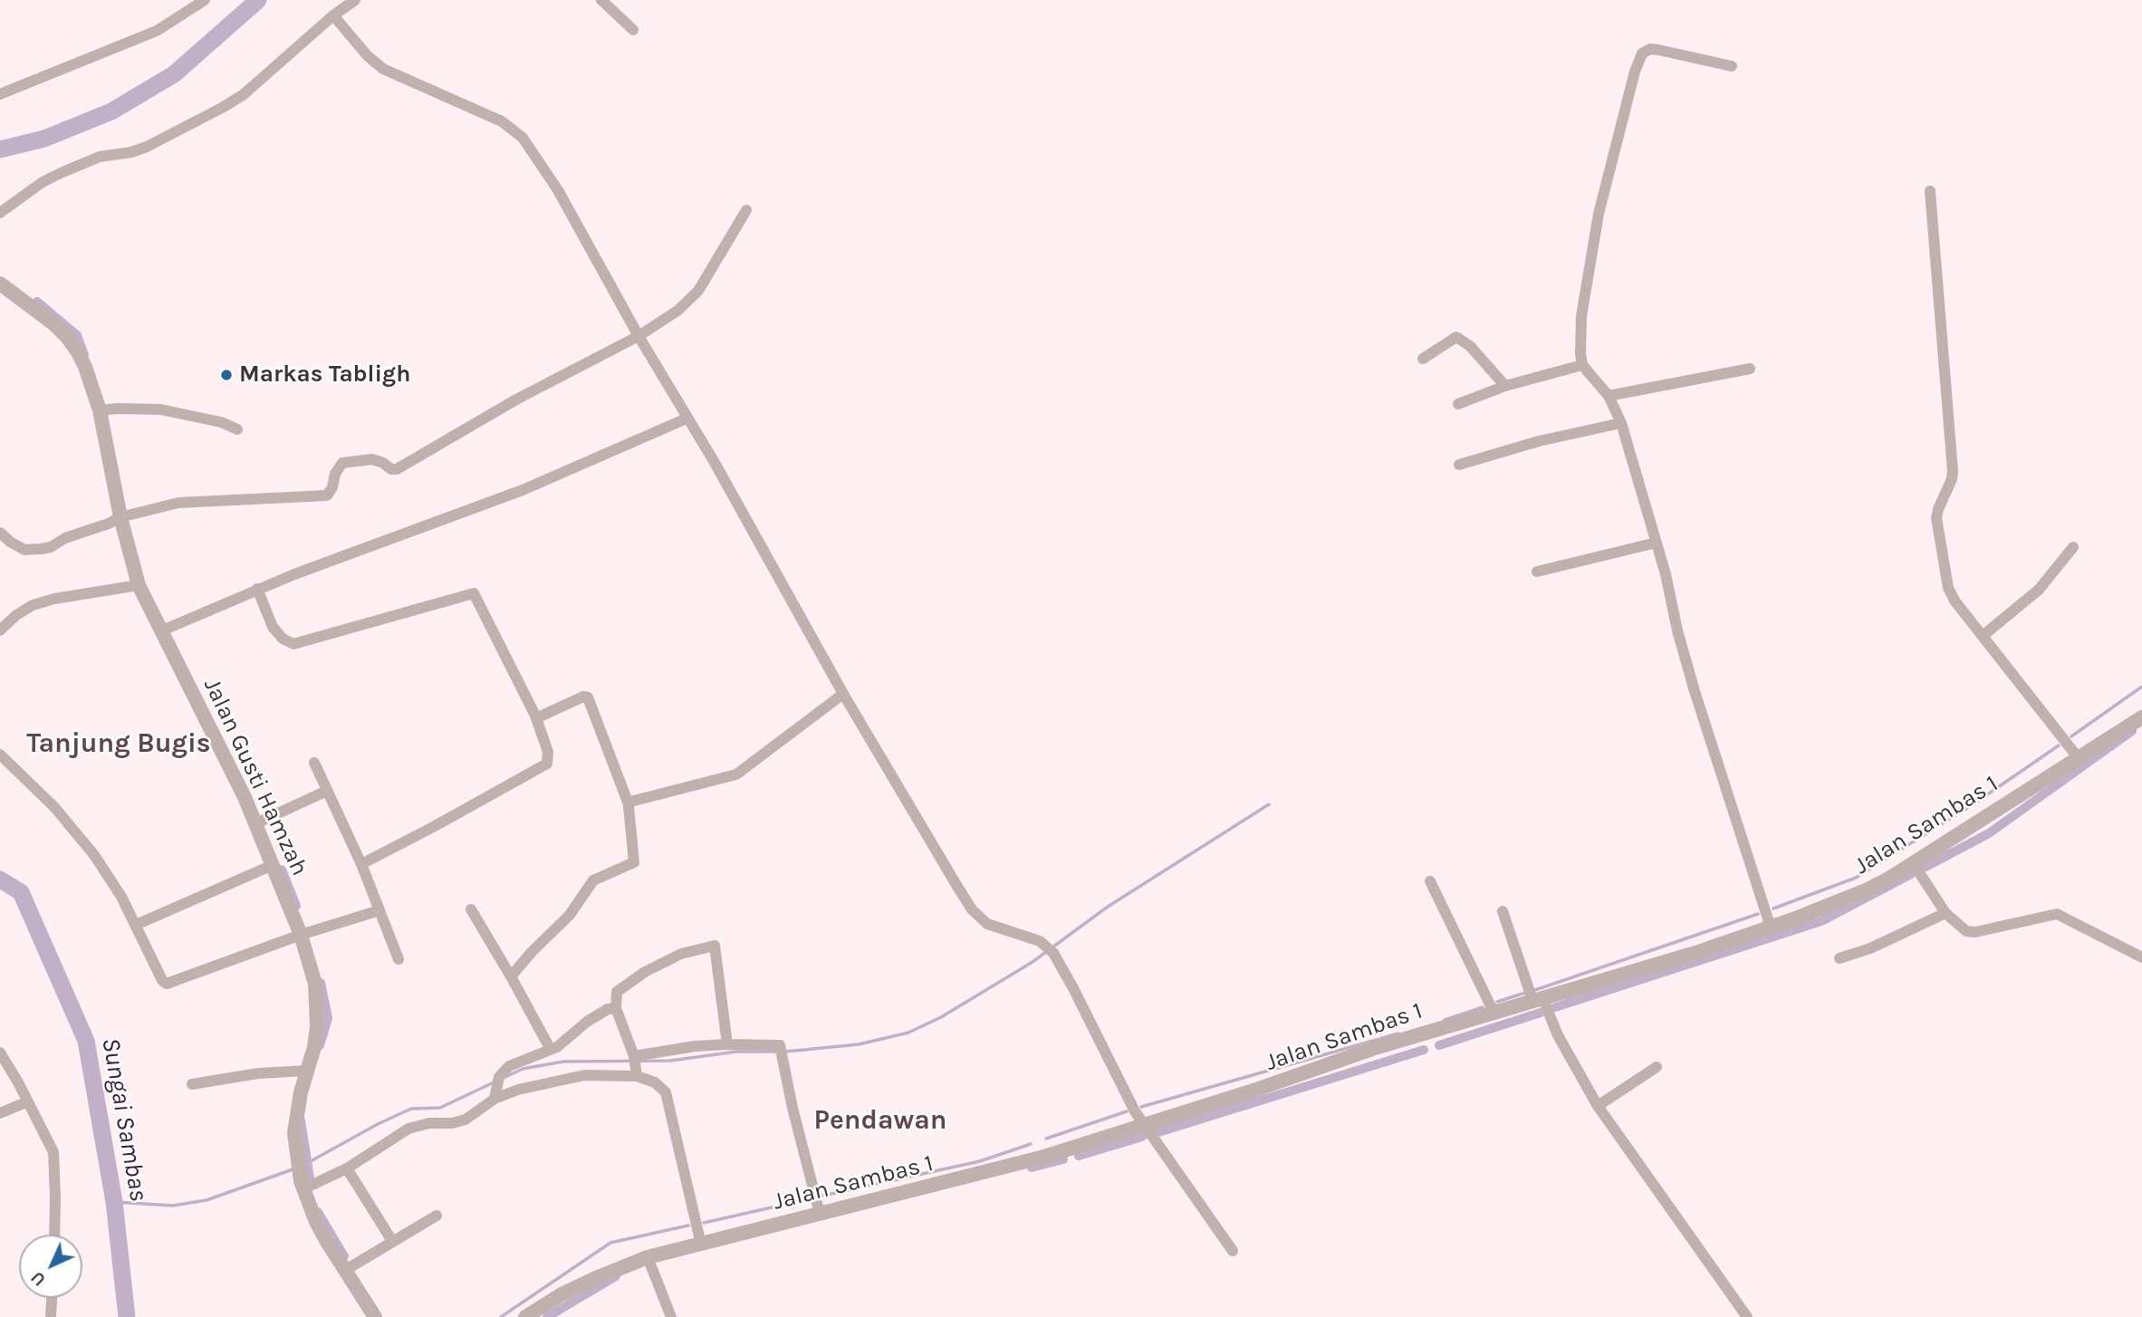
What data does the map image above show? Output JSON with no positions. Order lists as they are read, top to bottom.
{
  "streets": {
    "street": ["Jalan Gusti Hamzah", "Jalan Sambas 1"]
  },
  "districts": ["Tanjung Bugis", "Pendawan"],
  "water": ["Sungai Sambas"],
  "places": ["Markas Tabligh"],
  "north": "bottom left"
}
